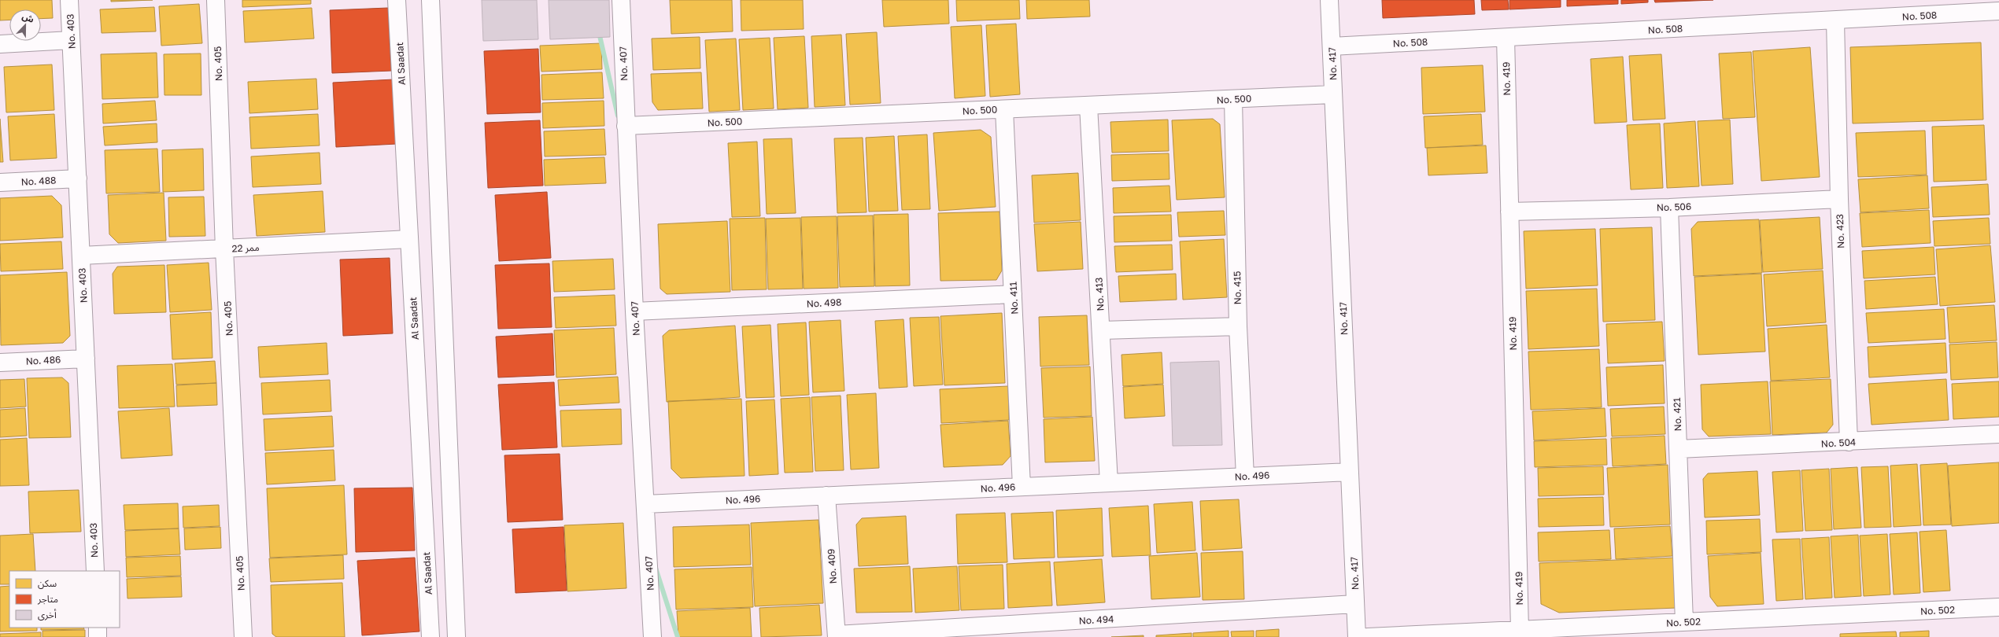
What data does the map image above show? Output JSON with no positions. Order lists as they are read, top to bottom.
{
  "streets": {
    "street": [
      "No. 508",
      "No. 403",
      "No. 405",
      "Al Saadat",
      "No. 407",
      "No. 417",
      "No. 419",
      "No. 500",
      "No. 488",
      "No. 506",
      "No. 423",
      "ممر 22",
      "No. 415",
      "No. 413",
      "No. 411",
      "No. 498",
      "No. 486",
      "No. 421",
      "No. 504",
      "No. 496",
      "No. 409",
      "No. 502",
      "No. 494"
    ]
  },
  "crossings": [
    ["No. 508", "No. 417"],
    ["No. 508", "No. 419"],
    ["No. 508", "No. 423"],
    ["No. 403", "No. 488"],
    ["No. 403", "ممر 22"],
    ["No. 403", "No. 486"],
    ["No. 405", "ممر 22"],
    ["Al Saadat", "ممر 22"],
    ["No. 407", "No. 500"],
    ["No. 407", "No. 498"],
    ["No. 407", "No. 496"],
    ["No. 417", "No. 500"],
    ["No. 417", "No. 496"],
    ["No. 417", "No. 494"],
    ["No. 419", "No. 506"],
    ["No. 419", "No. 502"],
    ["No. 500", "No. 415"],
    ["No. 500", "No. 413"],
    ["No. 500", "No. 411"],
    ["No. 506", "No. 423"],
    ["No. 506", "No. 421"],
    ["No. 423", "No. 504"],
    ["No. 415", "No. 496"],
    ["No. 413", "No. 496"],
    ["No. 411", "No. 498"],
    ["No. 411", "No. 496"],
    ["No. 421", "No. 504"],
    ["No. 421", "No. 502"],
    ["No. 496", "No. 409"],
    ["No. 409", "No. 494"]
  ],
  "legend": ["سكن", "متاجر", "أخرى"],
  "north": "top"
}
